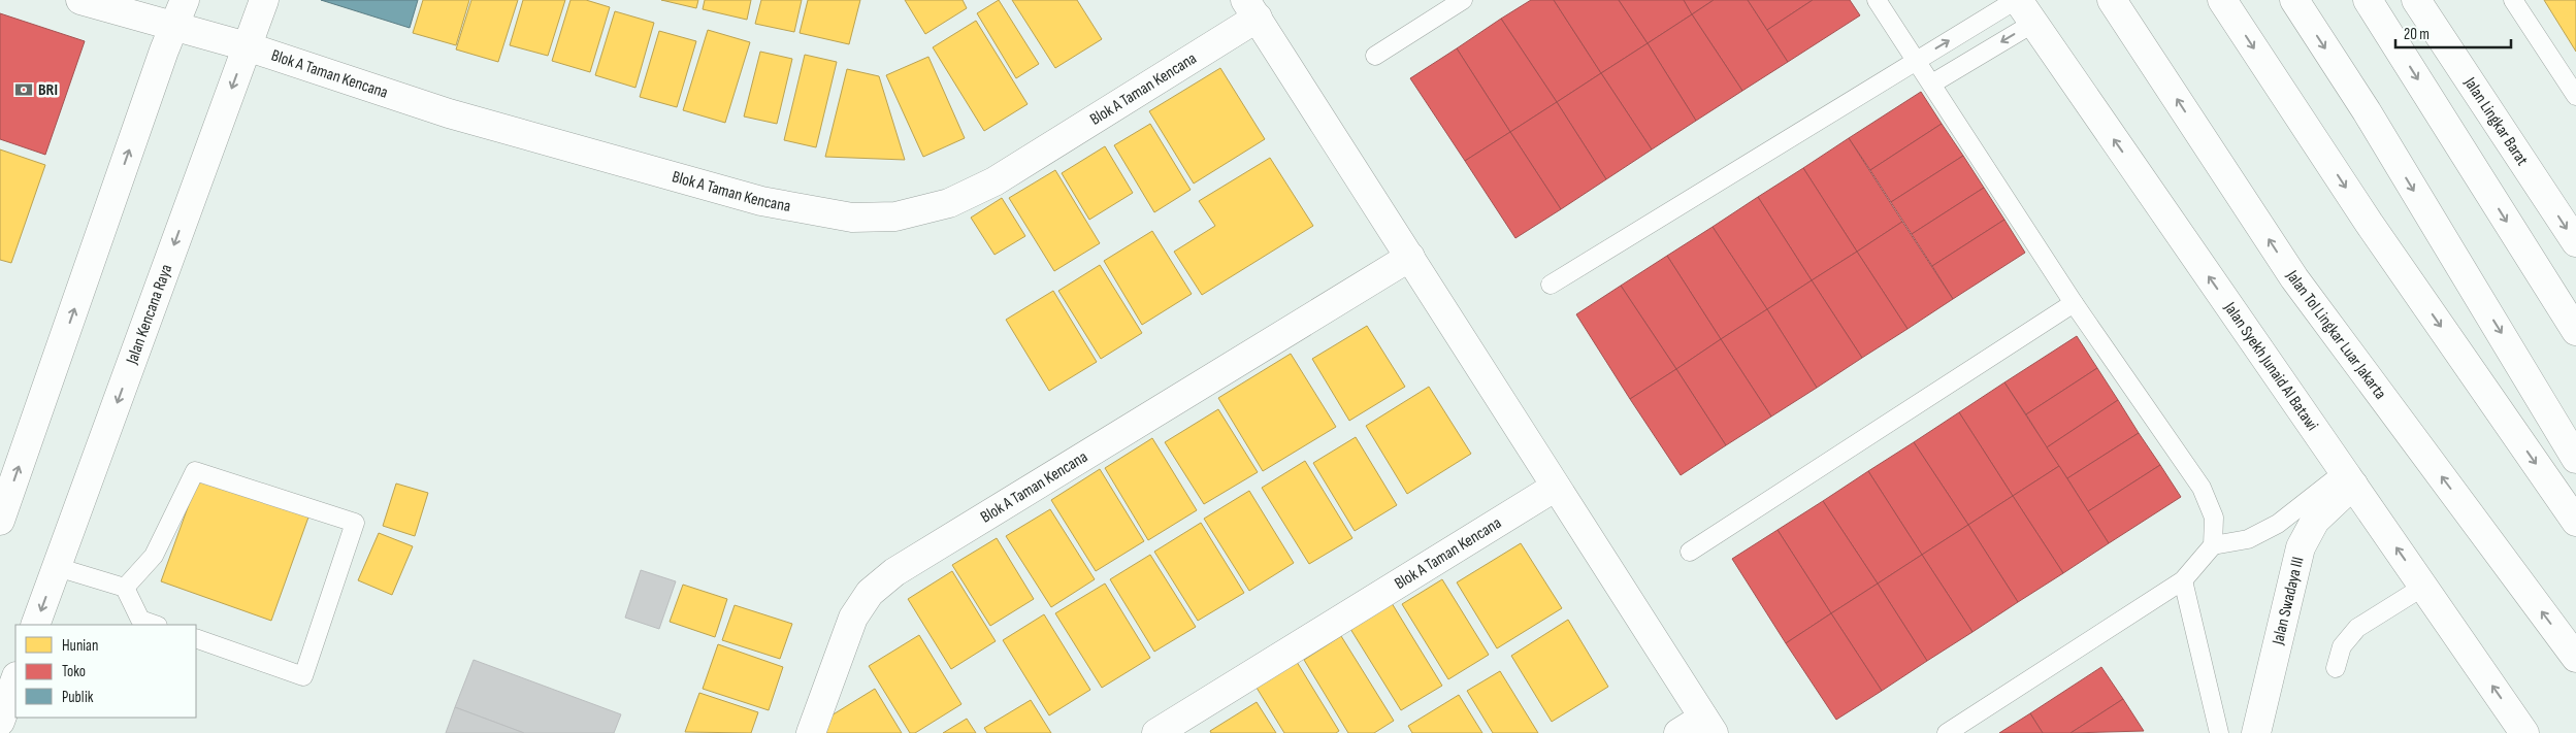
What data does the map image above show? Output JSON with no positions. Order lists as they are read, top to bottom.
{
  "streets": {
    "main road": [
      "Blok A Taman Kencana",
      "Jalan Lingkar Barat",
      "Jalan Kencana Raya",
      "Jalan Tol Lingkar Luar Jakarta",
      "Jalan Syekh Junaid Al Batawi",
      "Jalan Swadaya III"
    ]
  },
  "crossings": [
    ["Blok A Taman Kencana", "Jalan Kencana Raya"],
    ["Jalan Syekh Junaid Al Batawi", "Jalan Swadaya III"]
  ],
  "places": {
    "bank": ["BRI"]
  },
  "legend": ["Hunian", "Toko", "Publik"],
  "scale_bar": "20 m"
}
